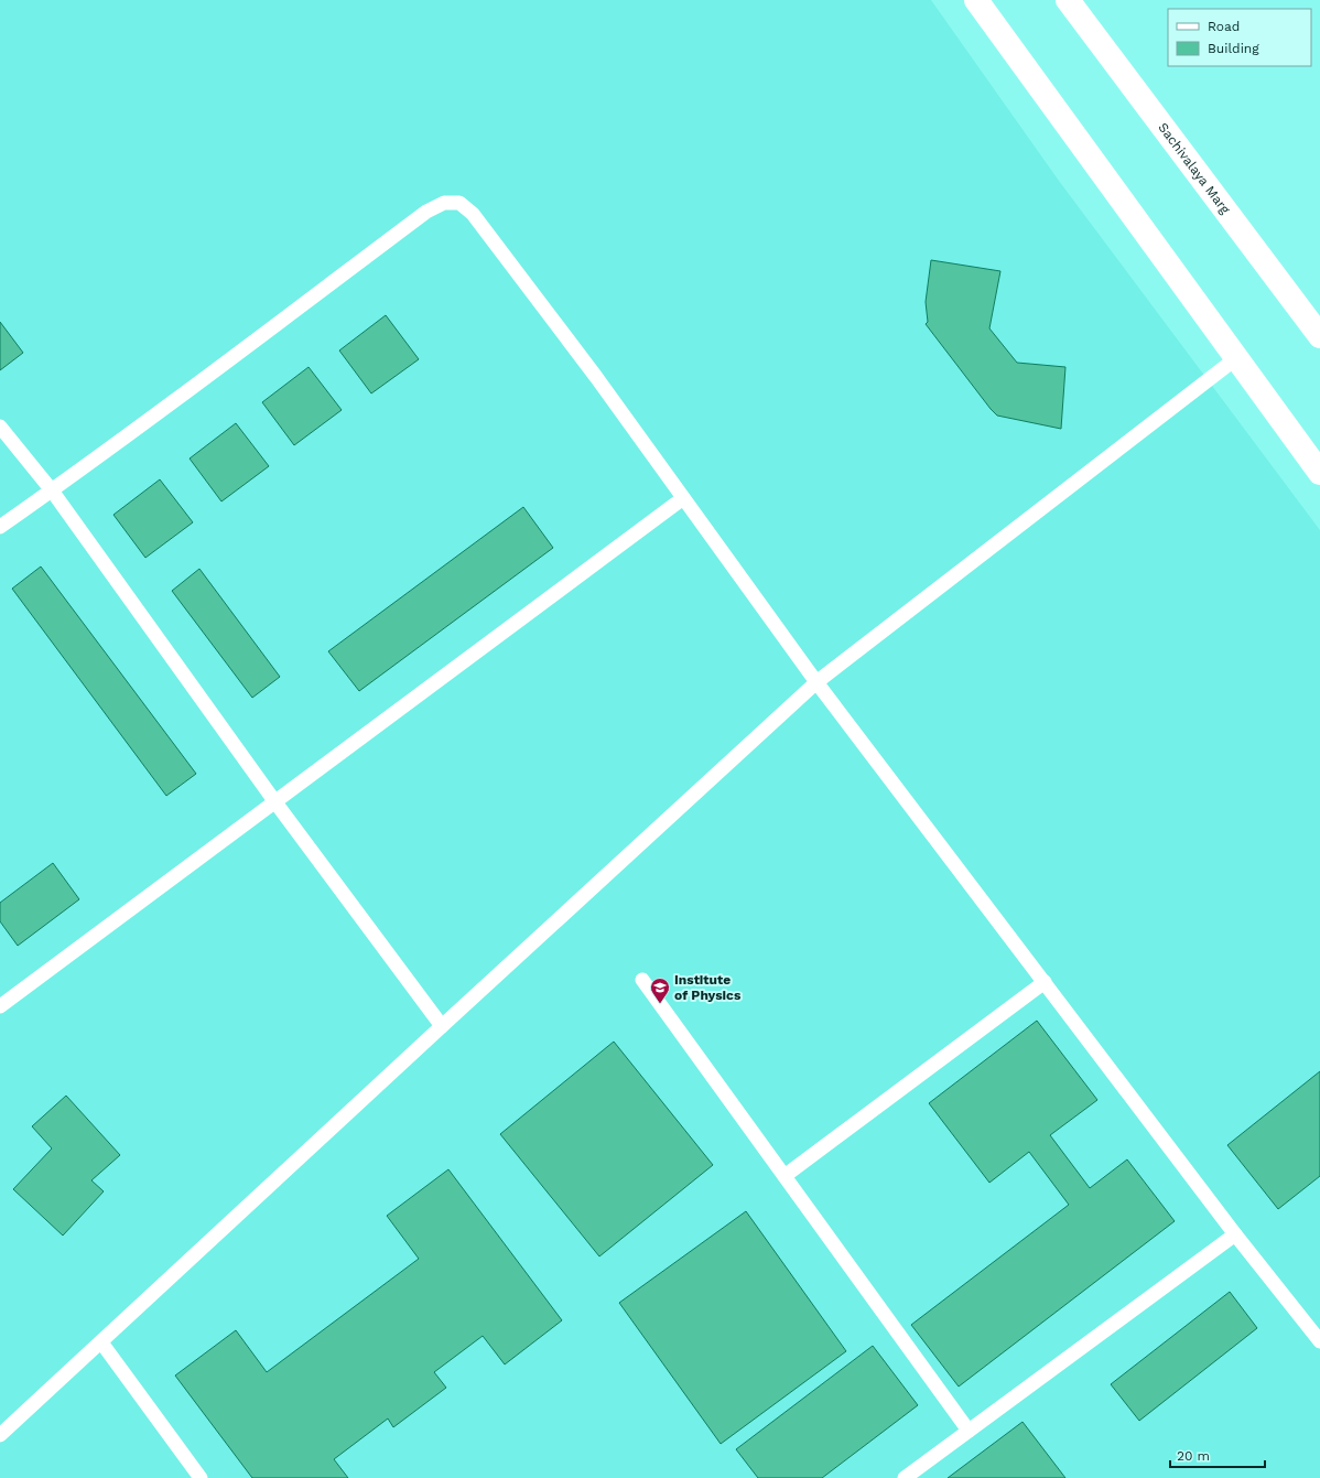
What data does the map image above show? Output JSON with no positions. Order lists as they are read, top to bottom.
{
  "streets": {
    "main road": ["Sachivalaya Marg"]
  },
  "places": {
    "school or university": ["Institute of Physics"]
  },
  "legend": ["Road", "Building"],
  "scale_bar": "20 m"
}
